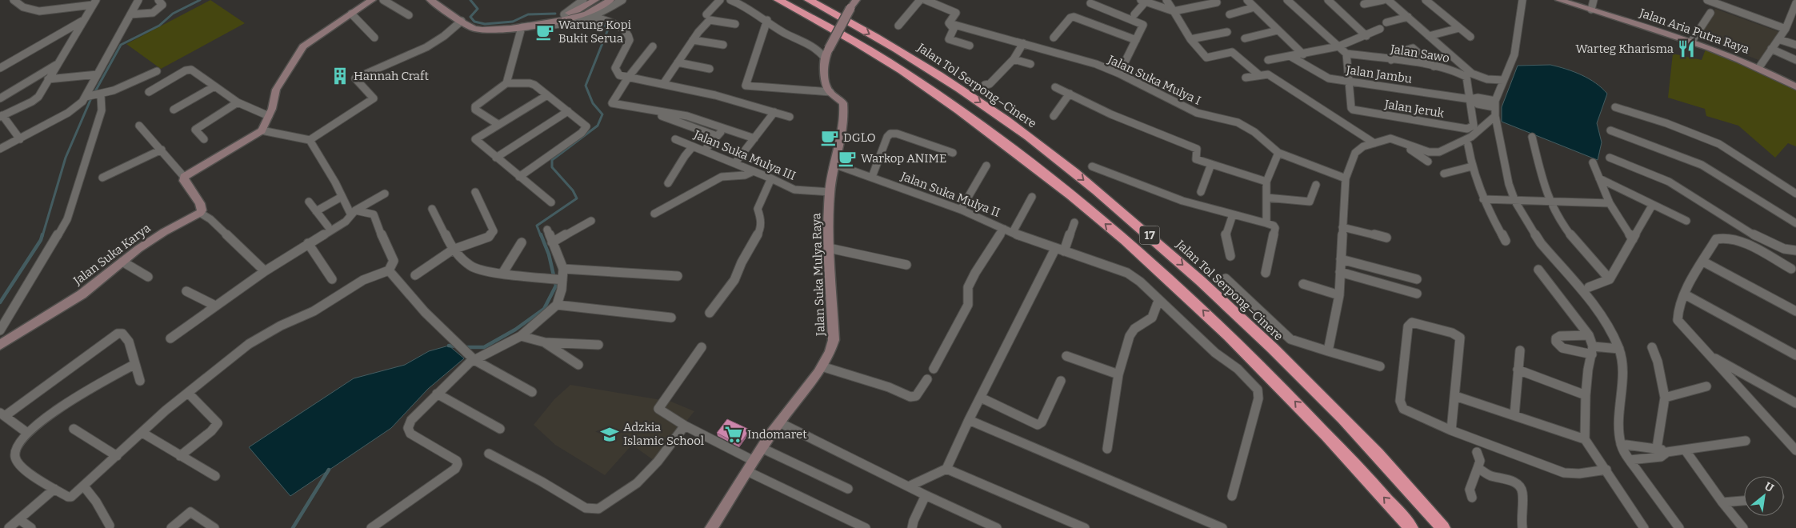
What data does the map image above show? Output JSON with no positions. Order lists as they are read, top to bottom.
{
  "streets": {
    "highway": ["Jalan Tol Serpong–Cinere", "17"],
    "street": [
      "Jalan Aria Putra Raya",
      "Jalan Sawo",
      "Jalan Jambu",
      "Jalan Suka Mulya I",
      "Jalan Jeruk",
      "Jalan Suka Mulya III",
      "Jalan Suka Mulya II",
      "Jalan Suka Karya",
      "Jalan Suka Mulya Raya"
    ]
  },
  "crossings": [
    ["Jalan Sawo", "Jalan Jambu"],
    ["Jalan Sawo", "Jalan Jeruk"],
    ["Jalan Jambu", "Jalan Jeruk"],
    ["Jalan Suka Mulya III", "Jalan Suka Mulya Raya"],
    ["Jalan Suka Mulya II", "Jalan Suka Mulya Raya"]
  ],
  "places": {
    "cafe": ["Warung Kopi Bukit Serua", "DGLO", "Warkop ANIME"],
    "restaurant": ["Warteg Kharisma"],
    "building": ["Hannah Craft"],
    "school or university": ["Adzkia Islamic School"],
    "supermarket": ["Indomaret"]
  },
  "north": "top right"
}
